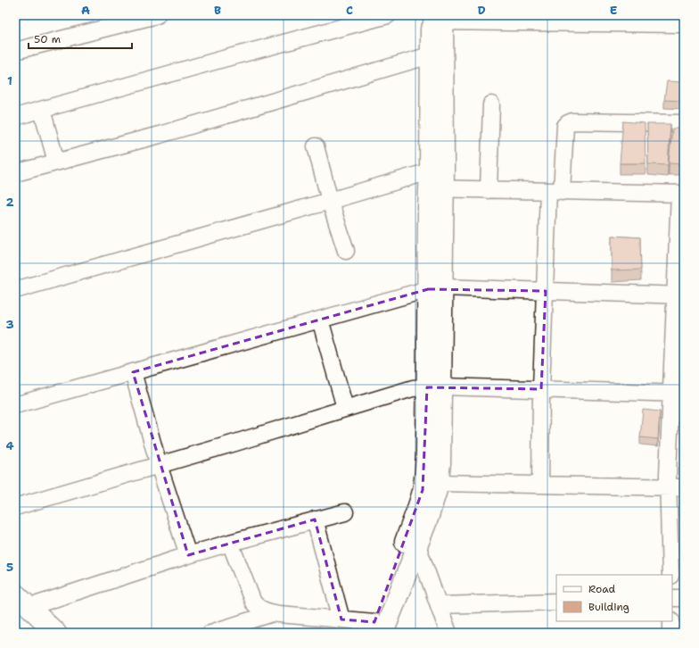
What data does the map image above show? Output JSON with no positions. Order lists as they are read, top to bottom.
{
  "legend": ["Road", "Building"],
  "scale_bar": "50 m",
  "grid": {
    "columns": [
      "A",
      "B",
      "C",
      "D",
      "E"
    ],
    "rows": [
      "1",
      "2",
      "3",
      "4",
      "5"
    ]
  }
}
